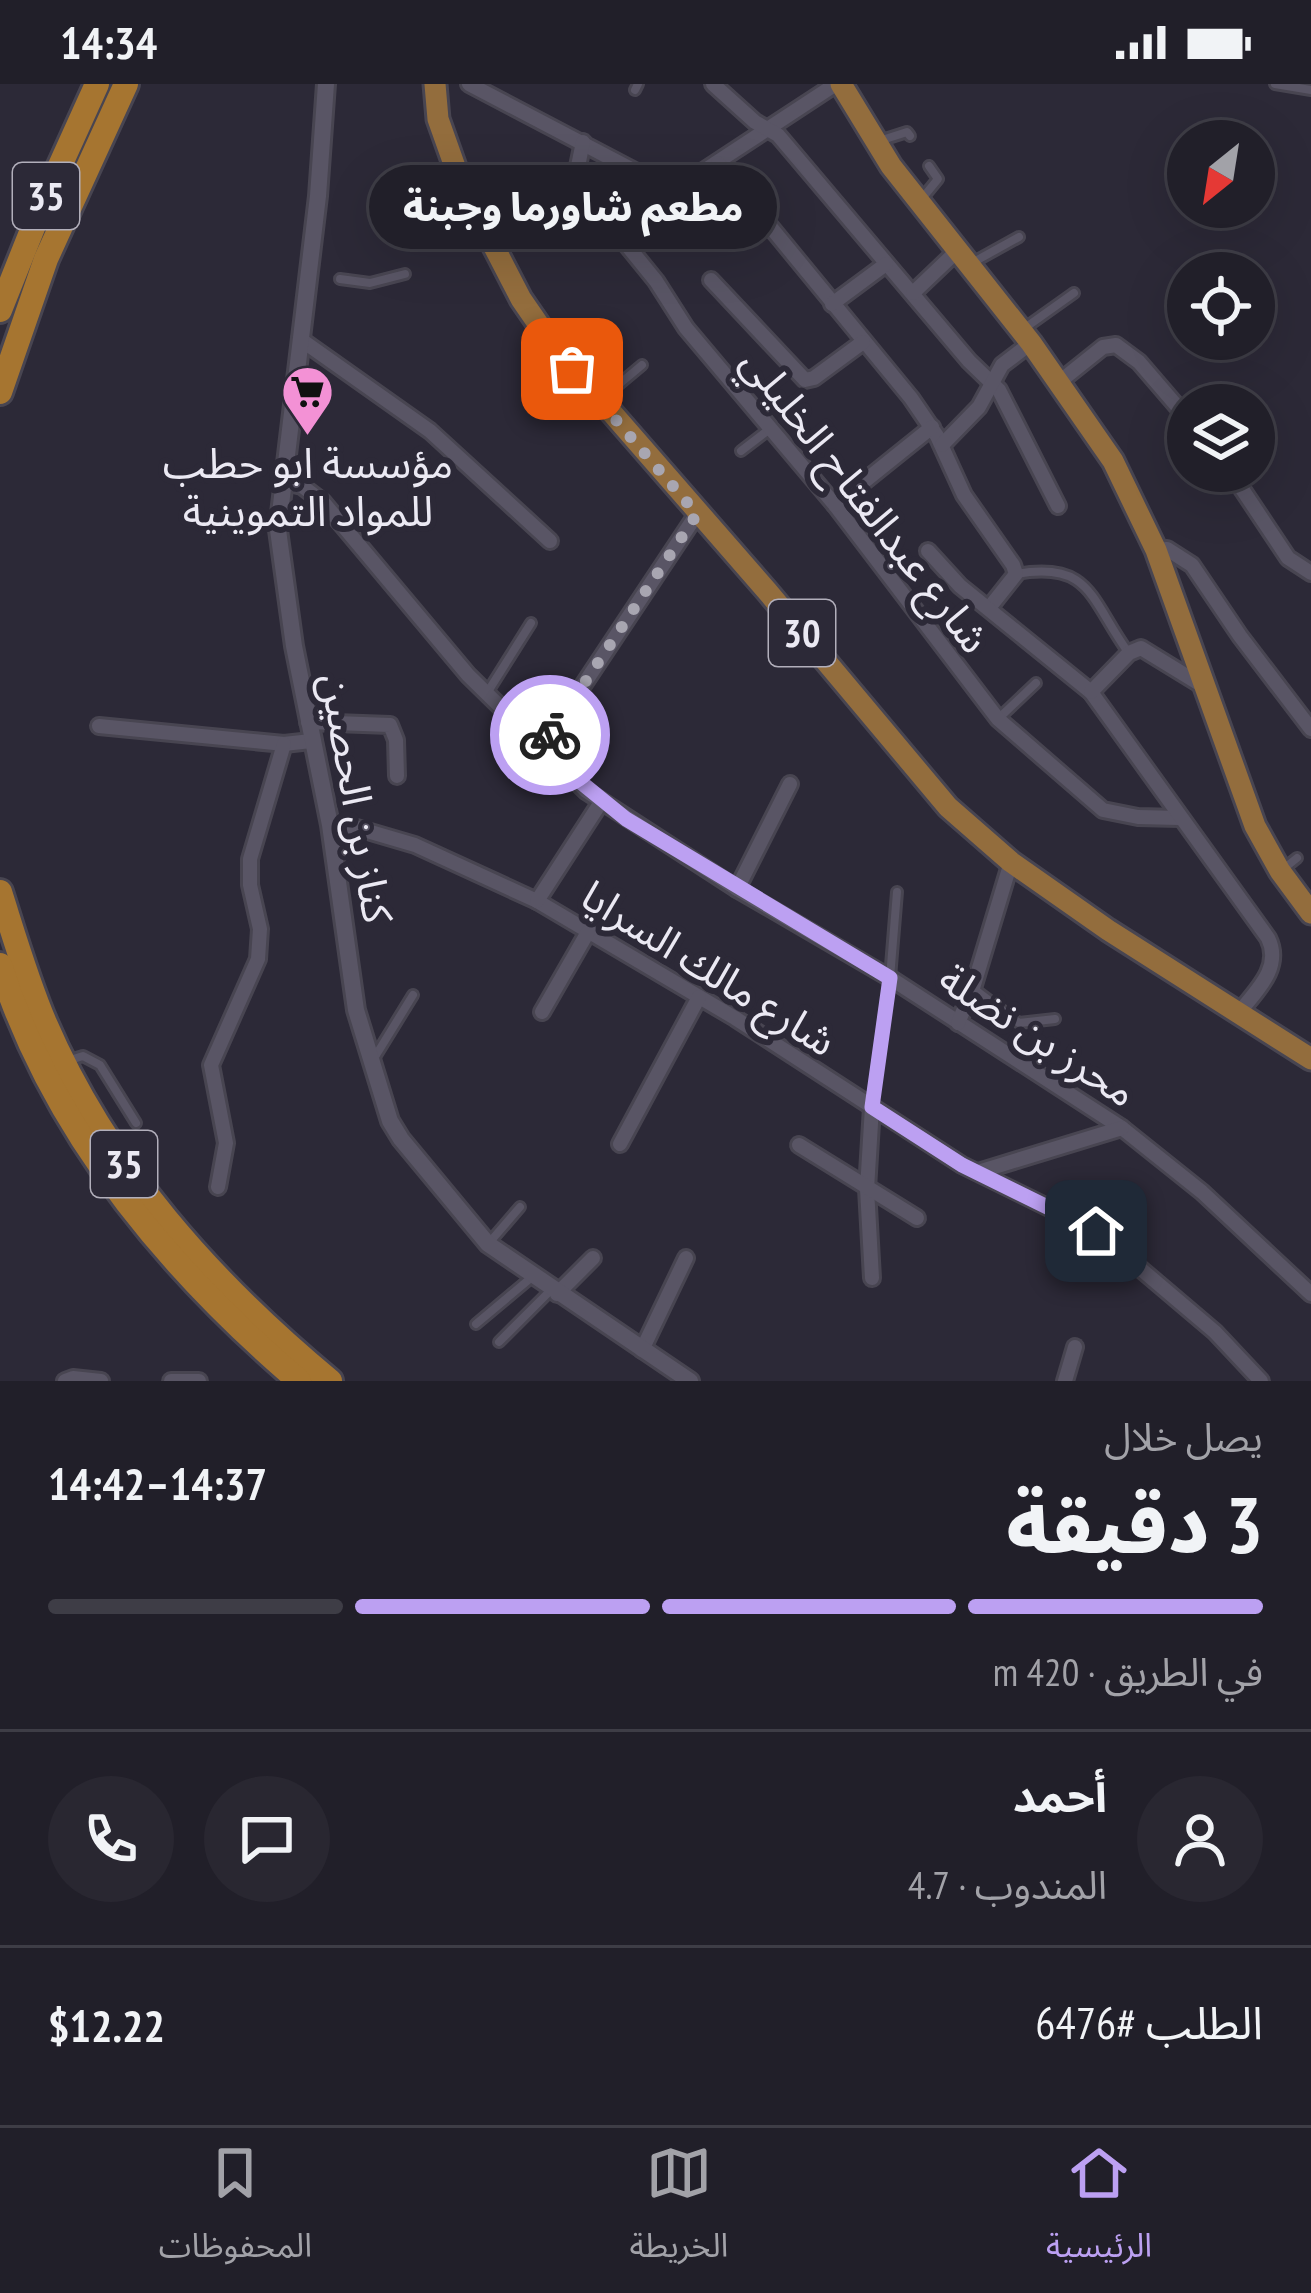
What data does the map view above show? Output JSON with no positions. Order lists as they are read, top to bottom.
{
  "streets": {
    "highway": ["35"],
    "main road": ["30"],
    "street": [
      "شارع عبدالفتاح الخليلي",
      "كناز بن الحصين",
      "شارع مالك السرايا",
      "محرز بن نضلة"
    ]
  },
  "crossings": [
    ["كناز بن الحصين", "شارع مالك السرايا"],
    ["كناز بن الحصين", "محرز بن نضلة"]
  ],
  "places": {
    "other": ["مطعم شاورما وجبنة"],
    "supermarket": ["مؤسسة ابو حطب للمواد التموينية"]
  },
  "north": "bottom left",
  "page": {
    "status": "14:34",
    "bubble": "مطعم شاورما وجبنة",
    "heading": ["3 دقيقة", "يصل خلال", "14:37–14:42"],
    "panel": [
      "أحمد",
      "المندوب · 4.7",
      "الطلب #6476",
      "$12.22"
    ],
    "bar": "في الطريق · 420 m",
    "tabs": ["الرئيسية", "الخريطة", "المحفوظات"]
  }
}
